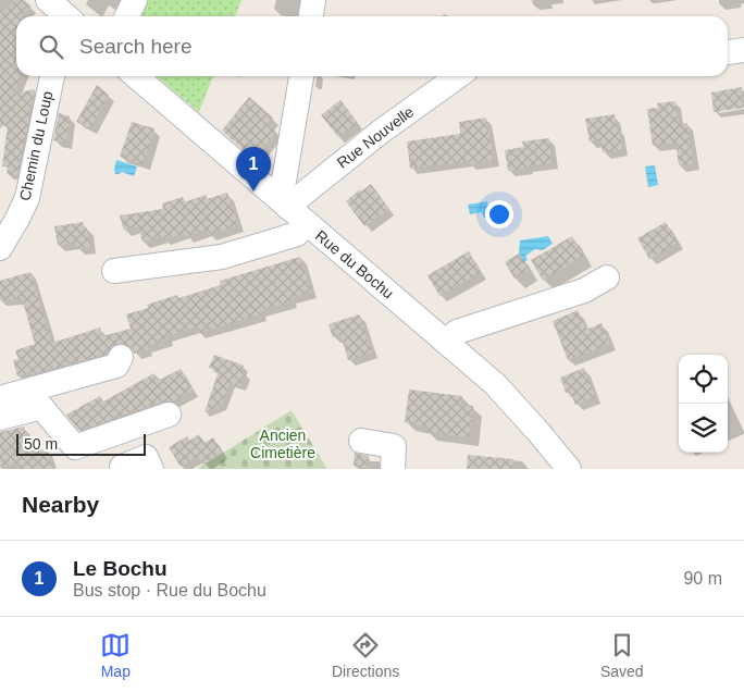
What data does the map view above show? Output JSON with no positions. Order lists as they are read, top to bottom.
{
  "streets": {
    "street": ["Rue Nouvelle", "Chemin du Loup", "Rue du Bochu"]
  },
  "crossings": [
    ["Rue Nouvelle", "Rue du Bochu"]
  ],
  "parks": ["Ancien Cimetière"],
  "scale_bar": "50 m",
  "page": {
    "search": "Search here",
    "pins": "1",
    "scale": "50 m",
    "heading": "Nearby",
    "list": [
      {
        "mark": "1",
        "name": "Le Bochu",
        "note": "Bus stop · Rue du Bochu",
        "value": "90 m"
      }
    ],
    "nav": ["Map", "Directions", "Saved"]
  }
}
